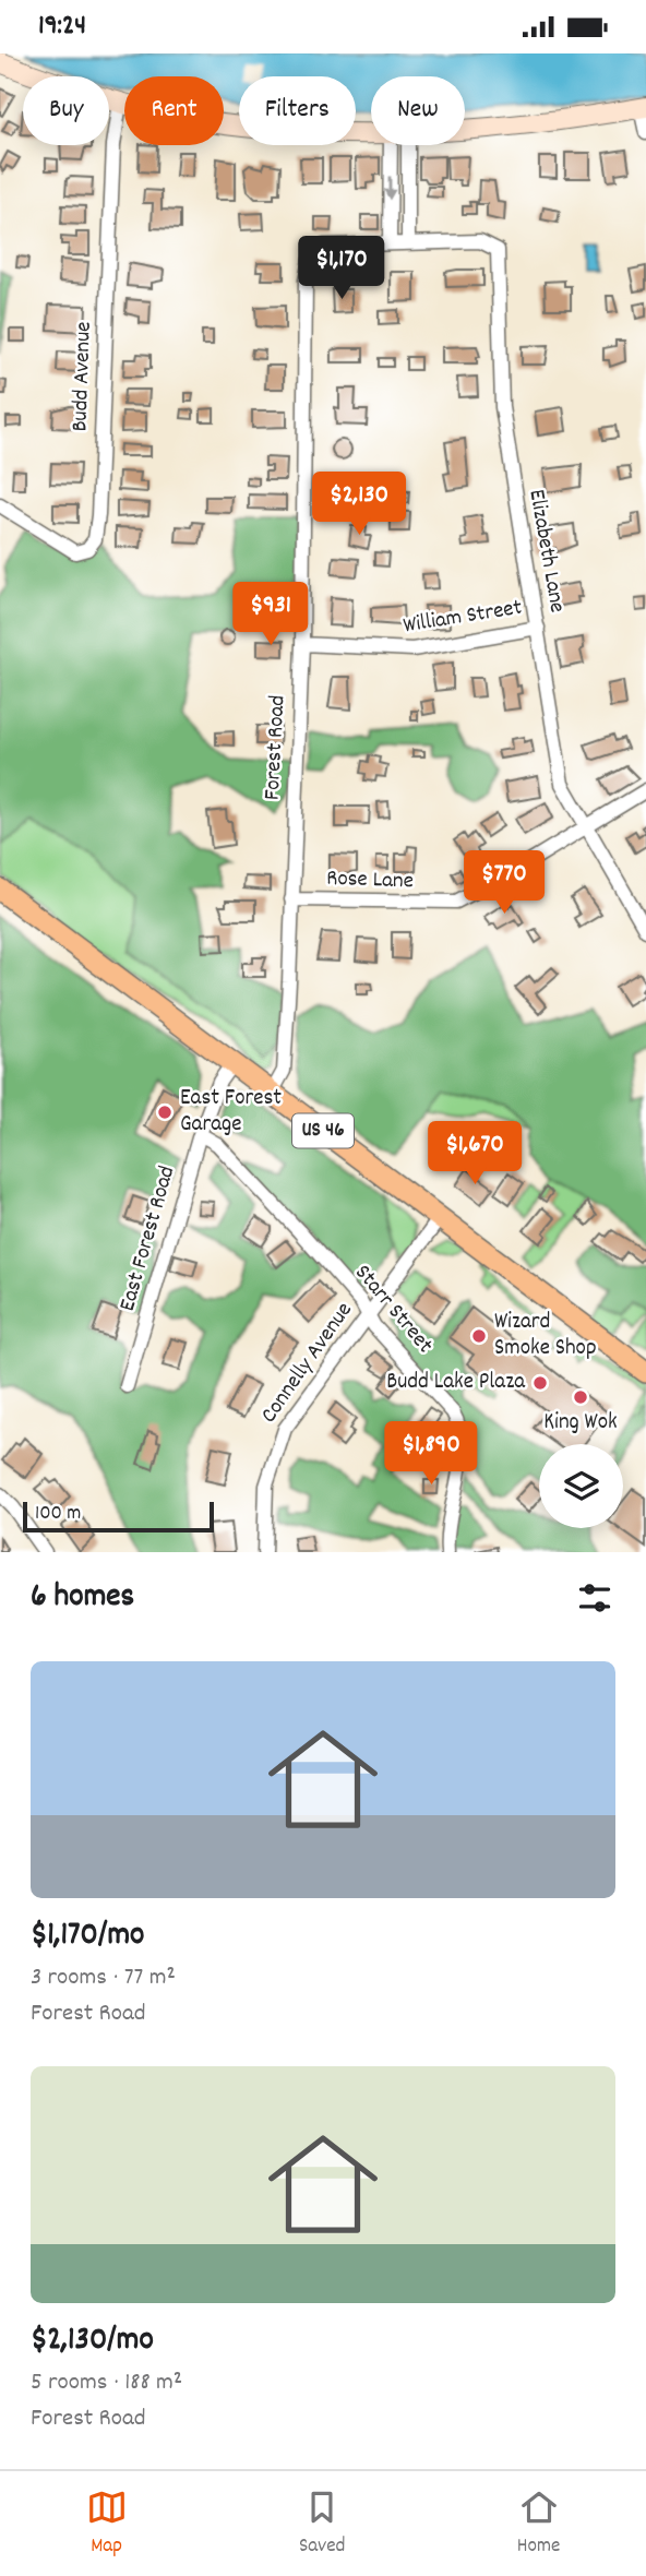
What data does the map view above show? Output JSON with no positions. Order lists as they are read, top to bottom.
{
  "streets": {
    "main road": ["US 46"],
    "street": [
      "Budd Avenue",
      "Elizabeth Lane",
      "William Street",
      "Forest Road",
      "Rose Lane",
      "East Forest Road",
      "Starr Street",
      "Connelly Avenue"
    ]
  },
  "crossings": [
    ["Elizabeth Lane", "William Street"],
    ["Elizabeth Lane", "Forest Road"],
    ["Elizabeth Lane", "Rose Lane"],
    ["William Street", "Forest Road"],
    ["Forest Road", "Rose Lane"],
    ["Forest Road", "US 46"],
    ["US 46", "East Forest Road"],
    ["US 46", "Connelly Avenue"],
    ["East Forest Road", "Starr Street"],
    ["Starr Street", "Connelly Avenue"]
  ],
  "places": [
    "East Forest Garage",
    "Wizard Smoke Shop",
    "Budd Lake Plaza",
    "King Wok"
  ],
  "scale_bar": "100 m",
  "page": {
    "status": "19:24",
    "chip": [
      "Buy",
      "Rent",
      "Filters",
      "New"
    ],
    "price": [
      "$1,170",
      "$2,130",
      "$931",
      "$770",
      "$1,670",
      "$1,890"
    ],
    "scale": "100 m",
    "heading": "6 homes",
    "list": [
      {
        "name": "$1,170/mo",
        "note": "3 rooms · 77 m² · Forest Road"
      },
      {
        "name": "$2,130/mo",
        "note": "5 rooms · 188 m² · Forest Road"
      }
    ],
    "tabs": ["Map", "Saved", "Home"]
  }
}
